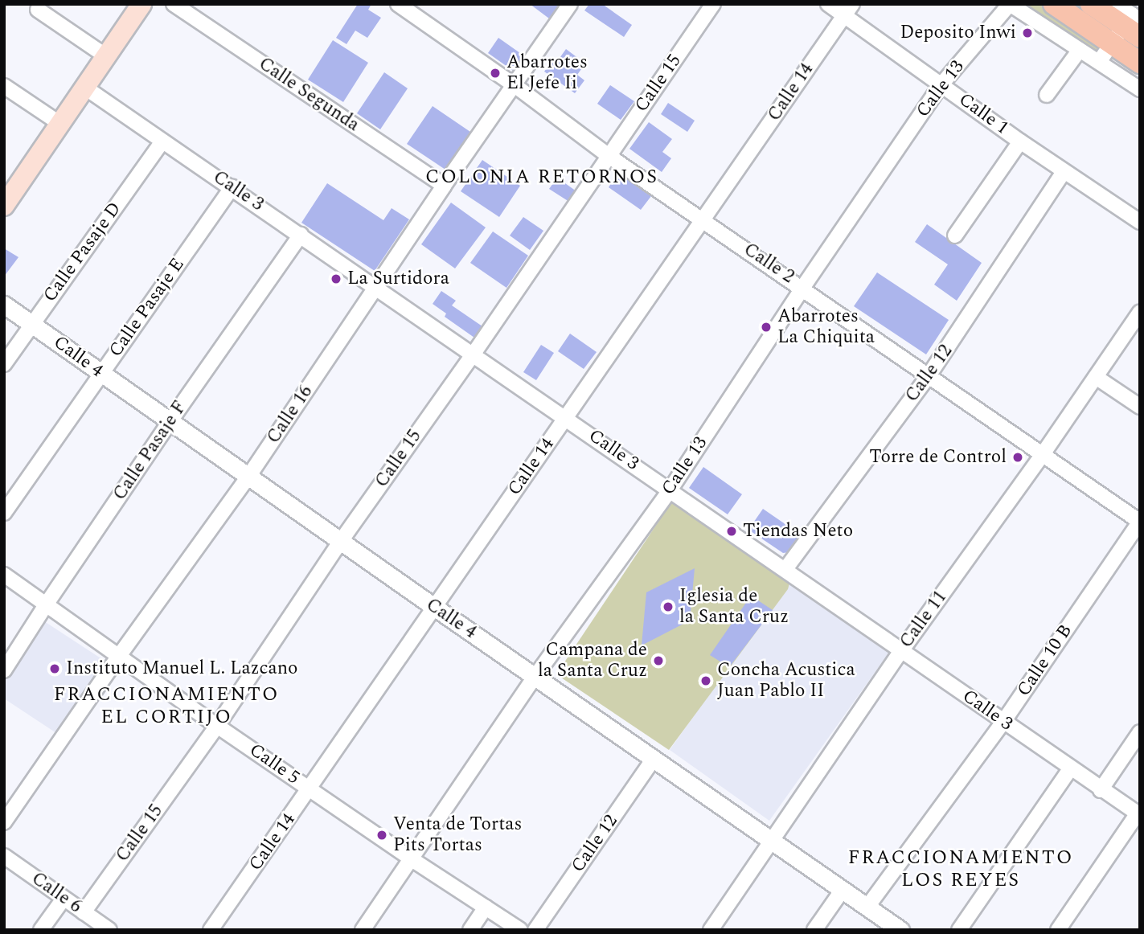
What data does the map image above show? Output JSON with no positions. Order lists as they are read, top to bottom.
{
  "streets": {
    "street": [
      "Calle 15",
      "Calle 13",
      "Calle 14",
      "Calle Segunda",
      "Calle 1",
      "Calle 3",
      "Calle Pasaje D",
      "Calle 2",
      "Calle Pasaje E",
      "Calle 4",
      "Calle 12",
      "Calle 16",
      "Calle Pasaje F",
      "Calle 11",
      "Calle 10 B",
      "Calle 5",
      "Calle 6"
    ]
  },
  "crossings": [
    ["Calle 15", "Calle 3"],
    ["Calle 15", "Calle 2"],
    ["Calle 15", "Calle 4"],
    ["Calle 15", "Calle 5"],
    ["Calle 15", "Calle 6"],
    ["Calle 13", "Calle 1"],
    ["Calle 13", "Calle 3"],
    ["Calle 13", "Calle 2"],
    ["Calle 13", "Calle 4"],
    ["Calle 13", "Calle 5"],
    ["Calle 14", "Calle 1"],
    ["Calle 14", "Calle 3"],
    ["Calle 14", "Calle 2"],
    ["Calle 14", "Calle 4"],
    ["Calle 14", "Calle 5"],
    ["Calle Segunda", "Calle 16"],
    ["Calle 1", "Calle 12"],
    ["Calle 3", "Calle Pasaje D"],
    ["Calle 3", "Calle Pasaje E"],
    ["Calle 3", "Calle 12"],
    ["Calle 3", "Calle 16"],
    ["Calle 3", "Calle Pasaje F"],
    ["Calle 3", "Calle 11"],
    ["Calle 3", "Calle 10 B"],
    ["Calle Pasaje D", "Calle 4"],
    ["Calle 2", "Calle 12"],
    ["Calle 2", "Calle 16"],
    ["Calle 2", "Calle 11"],
    ["Calle 2", "Calle 10 B"],
    ["Calle Pasaje E", "Calle 4"],
    ["Calle 4", "Calle 12"],
    ["Calle 4", "Calle 16"],
    ["Calle 4", "Calle Pasaje F"],
    ["Calle 4", "Calle 11"],
    ["Calle 4", "Calle 10 B"],
    ["Calle 16", "Calle 5"],
    ["Calle Pasaje F", "Calle 5"]
  ],
  "districts": ["COLONIA RETORNOS", "FRACCIONAMIENTO EL CORTIJO", "FRACCIONAMIENTO LOS REYES"],
  "places": [
    "Deposito Inwi",
    "Abarrotes El Jefe Ii",
    "La Surtidora",
    "Abarrotes La Chiquita",
    "Torre de Control",
    "Tiendas Neto",
    "Iglesia de la Santa Cruz",
    "Campana de la Santa Cruz",
    "Instituto Manuel L. Lazcano",
    "Concha Acustica Juan Pablo II",
    "Venta de Tortas Pits Tortas"
  ]
}
